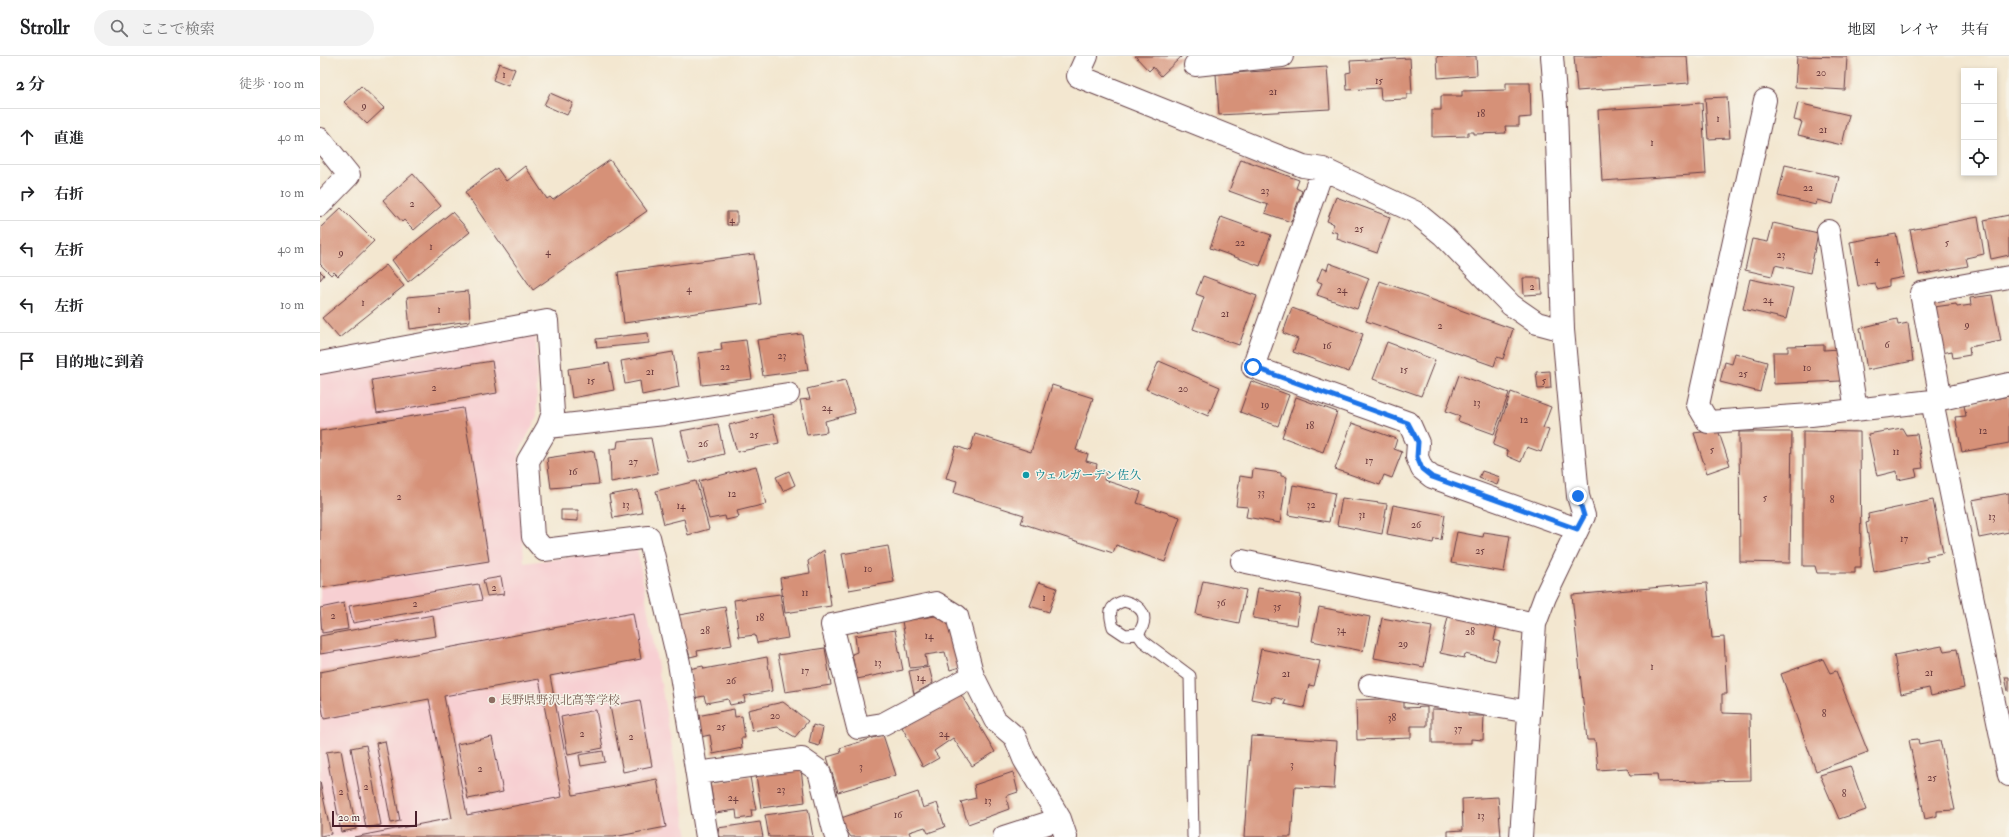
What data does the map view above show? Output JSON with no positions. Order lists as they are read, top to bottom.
{
  "places": ["ウェルガーデン佐久", "長野県野沢北高等学校"],
  "house_numbers": [
    "20",
    "1",
    "15",
    "21",
    "9",
    "18",
    "1",
    "21",
    "1",
    "22",
    "23",
    "2",
    "4",
    "25",
    "22",
    "5",
    "1",
    "4",
    "9",
    "23",
    "4",
    "2",
    "4",
    "24",
    "24",
    "1",
    "1",
    "21",
    "9",
    "2",
    "6",
    "16",
    "23",
    "22",
    "10",
    "15",
    "21",
    "25",
    "15",
    "5",
    "2",
    "20",
    "13",
    "19",
    "24",
    "12",
    "18",
    "12",
    "25",
    "26",
    "5",
    "11",
    "17",
    "27",
    "16",
    "33",
    "12",
    "2",
    "5",
    "8",
    "13",
    "32",
    "14",
    "31",
    "13",
    "26",
    "17",
    "25",
    "10",
    "2",
    "11",
    "1",
    "36",
    "2",
    "35",
    "2",
    "18",
    "34",
    "28",
    "28",
    "14",
    "29",
    "13",
    "1",
    "17",
    "21",
    "21",
    "14",
    "26",
    "8",
    "20",
    "38",
    "25",
    "37",
    "2",
    "24",
    "2",
    "3",
    "3",
    "2",
    "25",
    "2",
    "23",
    "2",
    "8",
    "24",
    "13",
    "16",
    "13"
  ],
  "scale_bar": "20 m",
  "page": {
    "header": "Strollr",
    "search": "ここで検索",
    "nav": ["地図", "レイヤ", "共有"],
    "heading": ["2 分", "徒歩 · 100 m"],
    "map_buttons": ["+", "−"],
    "list": [
      ["直進", "40 m"],
      ["右折", "10 m"],
      ["左折", "40 m"],
      ["左折", "10 m"],
      "目的地に到着"
    ],
    "scale": "20 m"
  }
}
